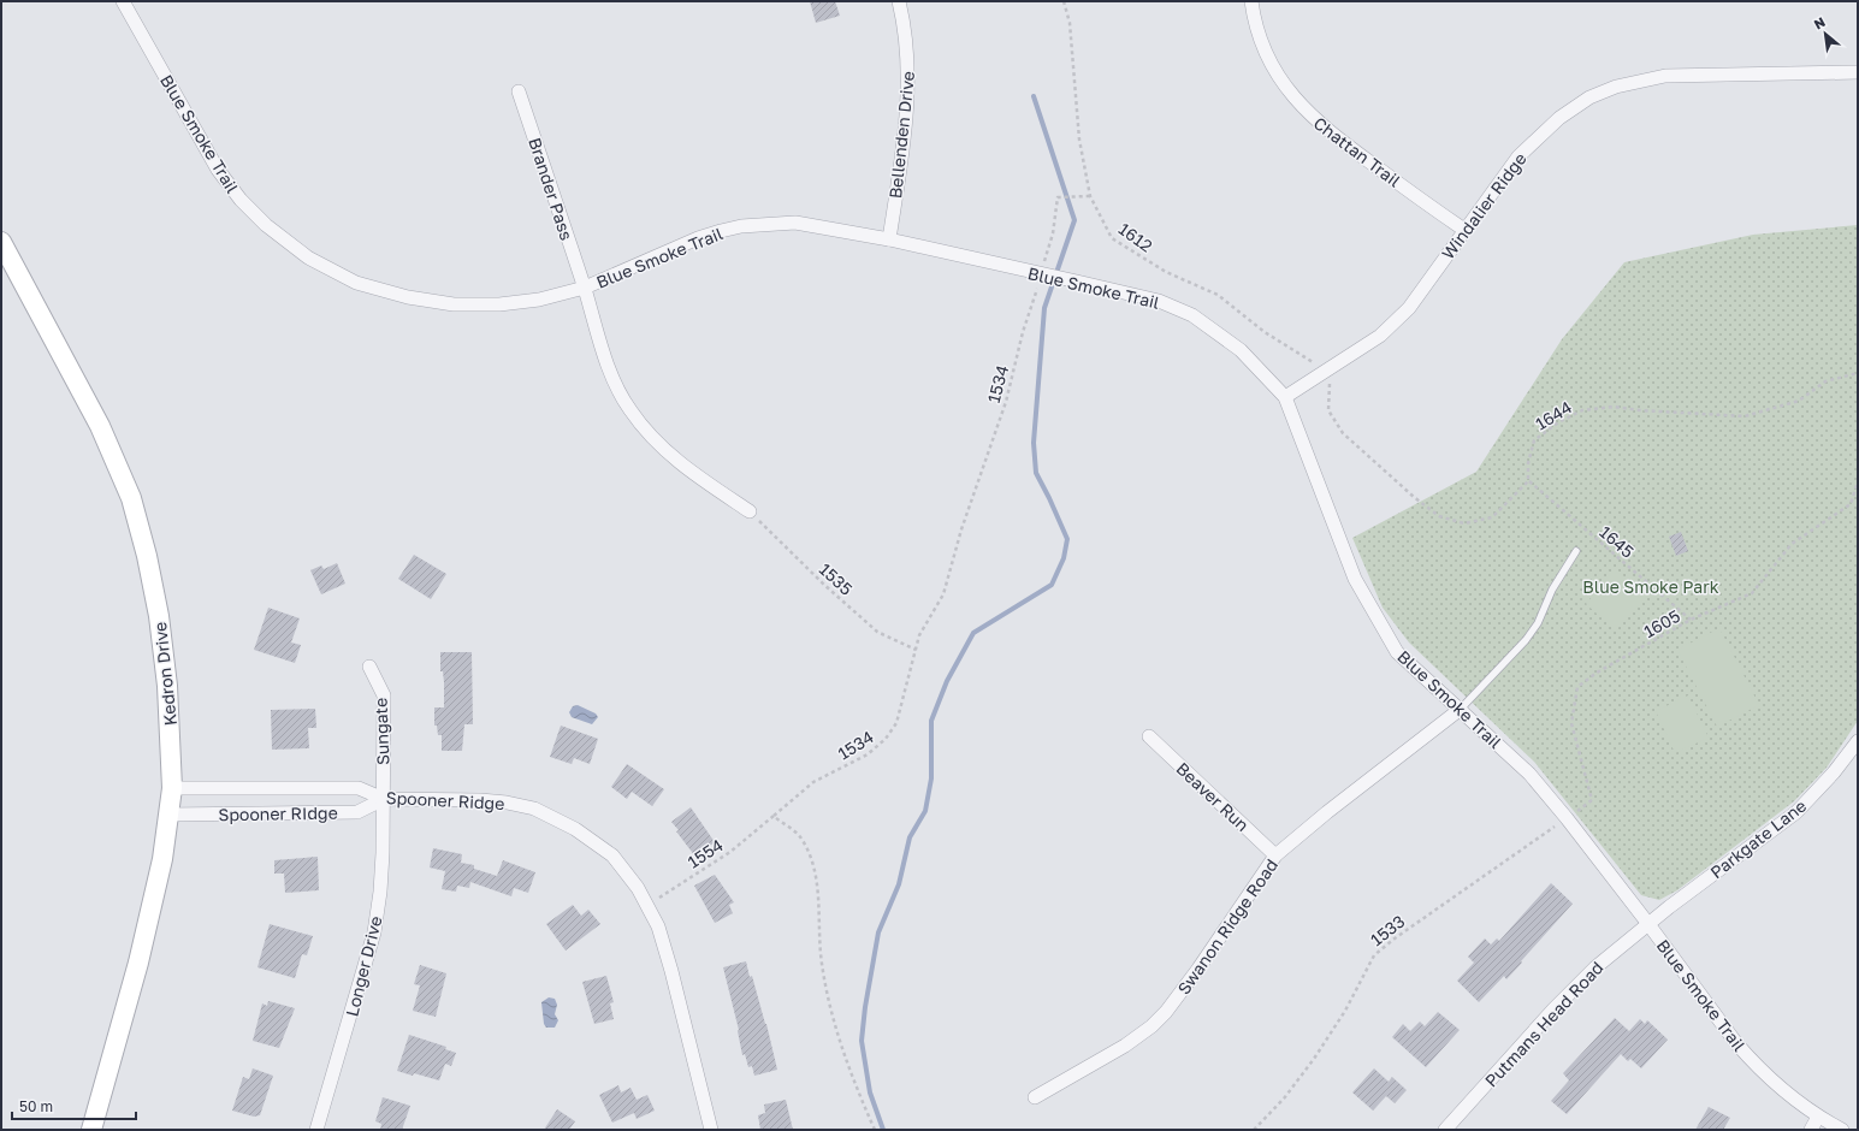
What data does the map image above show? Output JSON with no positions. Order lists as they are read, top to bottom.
{
  "streets": {
    "street": [
      "Blue Smoke Trail",
      "Bellenden Drive",
      "Chattan Trail",
      "Brander Pass",
      "Windalier Ridge",
      "Kedron Drive",
      "Sungate",
      "Beaver Run",
      "Spooner Ridge",
      "Spooner RIdge",
      "Parkgate Lane",
      "Swanon Ridge Road",
      "Longer Drive",
      "Putmans Head Road"
    ],
    "path": [
      "1612",
      "1534",
      "1644",
      "1645",
      "1535",
      "1605",
      "1554",
      "1533"
    ]
  },
  "crossings": [
    ["Blue Smoke Trail", "Bellenden Drive"],
    ["Blue Smoke Trail", "Brander Pass"],
    ["Blue Smoke Trail", "Windalier Ridge"],
    ["Blue Smoke Trail", "1605"],
    ["Blue Smoke Trail", "Parkgate Lane"],
    ["Blue Smoke Trail", "Swanon Ridge Road"],
    ["Blue Smoke Trail", "1533"],
    ["Blue Smoke Trail", "Putmans Head Road"],
    ["Chattan Trail", "Windalier Ridge"],
    ["Brander Pass", "1535"],
    ["Windalier Ridge", "1612"],
    ["1534", "1535"],
    ["1534", "1554"],
    ["1644", "1645"],
    ["1645", "1605"],
    ["1605", "1533"],
    ["Kedron Drive", "Spooner Ridge"],
    ["Kedron Drive", "Spooner RIdge"],
    ["Sungate", "Spooner Ridge"],
    ["Sungate", "Spooner RIdge"],
    ["Sungate", "Longer Drive"],
    ["Beaver Run", "Swanon Ridge Road"],
    ["Spooner Ridge", "Spooner RIdge"],
    ["Spooner Ridge", "1554"],
    ["Spooner Ridge", "Longer Drive"],
    ["Spooner RIdge", "Longer Drive"],
    ["Parkgate Lane", "Putmans Head Road"]
  ],
  "parks": ["Blue Smoke Park"],
  "scale_bar": "50 m",
  "north": "top left"
}
